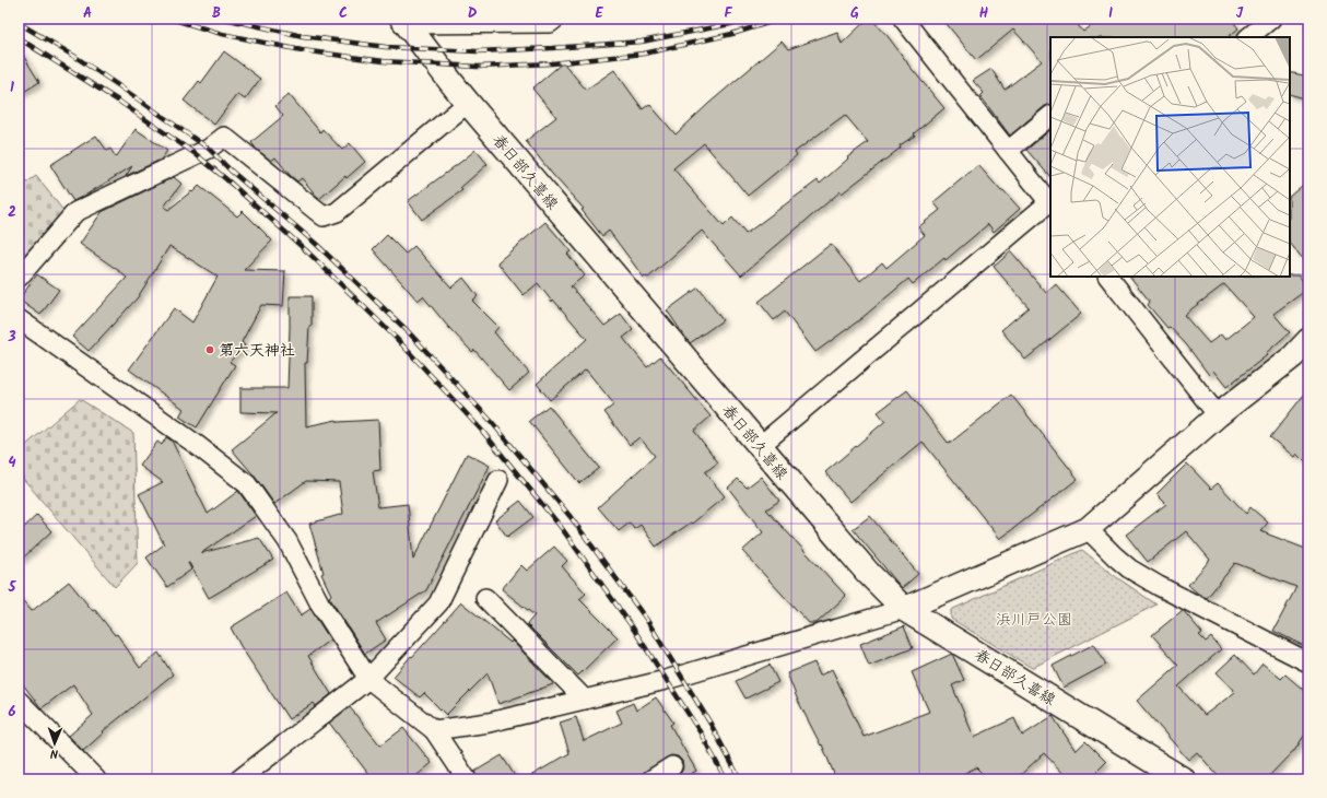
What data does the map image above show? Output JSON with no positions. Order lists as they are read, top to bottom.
{
  "streets": {
    "main road": ["春日部久喜線"]
  },
  "parks": ["浜川戸公園"],
  "places": ["第六天神社"],
  "north": "bottom",
  "grid": {
    "columns": [
      "A",
      "B",
      "C",
      "D",
      "E",
      "F",
      "G",
      "H",
      "I",
      "J"
    ],
    "rows": [
      "1",
      "2",
      "3",
      "4",
      "5",
      "6"
    ]
  }
}
